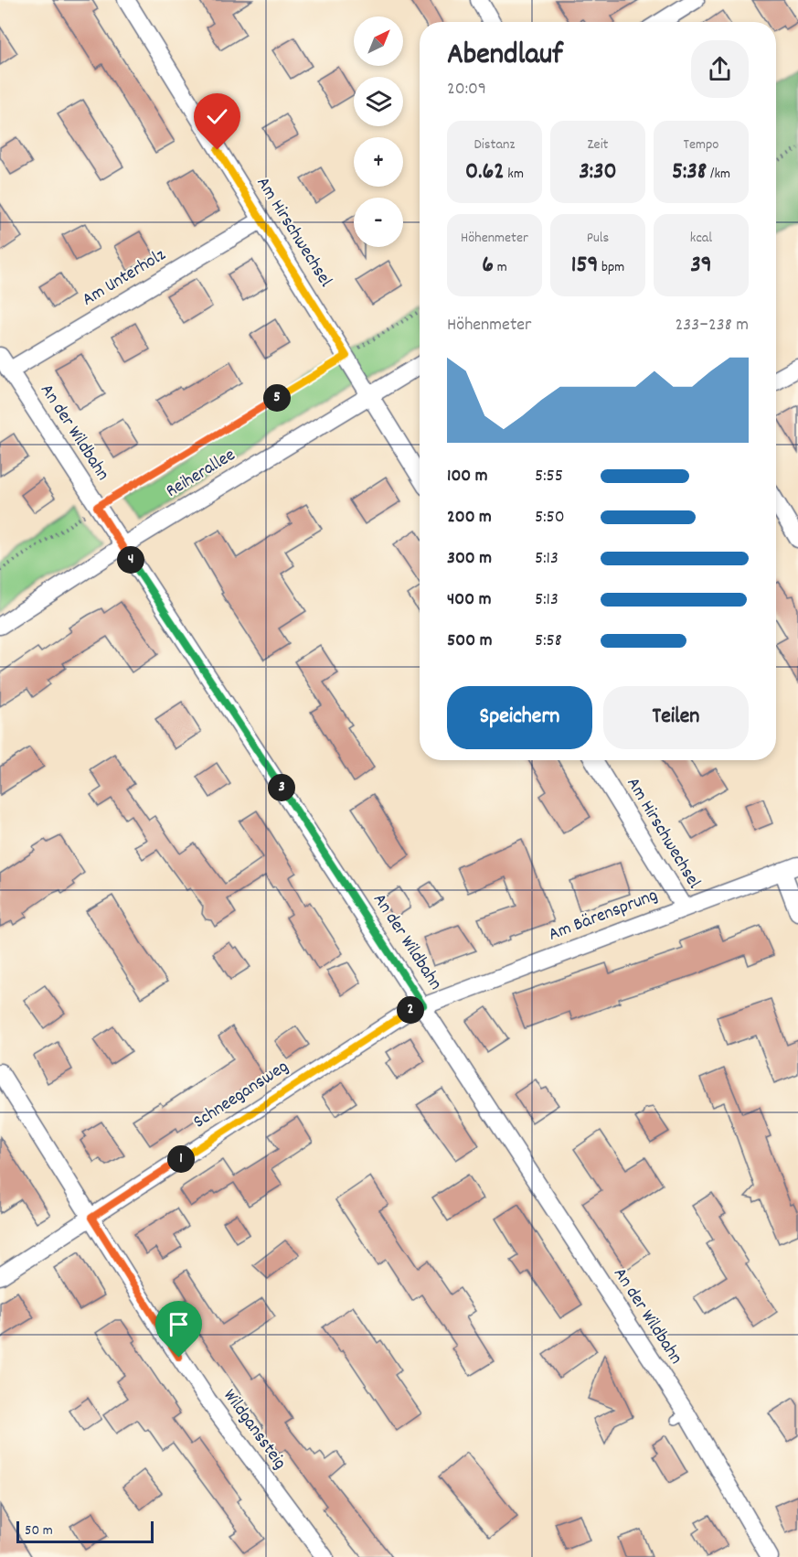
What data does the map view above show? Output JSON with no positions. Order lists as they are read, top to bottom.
{
  "streets": {
    "street": [
      "Am Hirschwechsel",
      "Am Unterholz",
      "An der Wildbahn",
      "Reiherallee",
      "Am Bärensprung",
      "Schneegansweg",
      "Wildganssteig"
    ]
  },
  "crossings": [
    ["Am Hirschwechsel", "Am Unterholz"],
    ["Am Hirschwechsel", "Reiherallee"],
    ["Am Hirschwechsel", "Am Bärensprung"],
    ["Am Unterholz", "An der Wildbahn"],
    ["An der Wildbahn", "Reiherallee"],
    ["An der Wildbahn", "Am Bärensprung"],
    ["An der Wildbahn", "Schneegansweg"],
    ["Am Bärensprung", "Schneegansweg"],
    ["Schneegansweg", "Wildganssteig"]
  ],
  "scale_bar": "50 m",
  "north": "top right",
  "page": {
    "map_buttons": ["+", "−"],
    "heading": ["Abendlauf", "20:09"],
    "stats": [
      ["Distanz", "0.62 km"],
      ["Zeit", "3:30"],
      ["Tempo", "5:38 /km"],
      ["Höhenmeter", "6 m"],
      ["Puls", "159 bpm"],
      ["kcal", "39"]
    ],
    "chart": ["Höhenmeter", "233–238 m"],
    "pins": [
      "5",
      "4",
      "3",
      "2",
      "1"
    ],
    "list": [
      {
        "name": "100 m",
        "note": "5:55"
      },
      {
        "name": "200 m",
        "note": "5:50"
      },
      {
        "name": "300 m",
        "note": "5:13"
      },
      {
        "name": "400 m",
        "note": "5:13"
      },
      {
        "name": "500 m",
        "note": "5:58"
      }
    ],
    "buttons": ["Speichern", "Teilen"],
    "scale": "50 m"
  }
}
